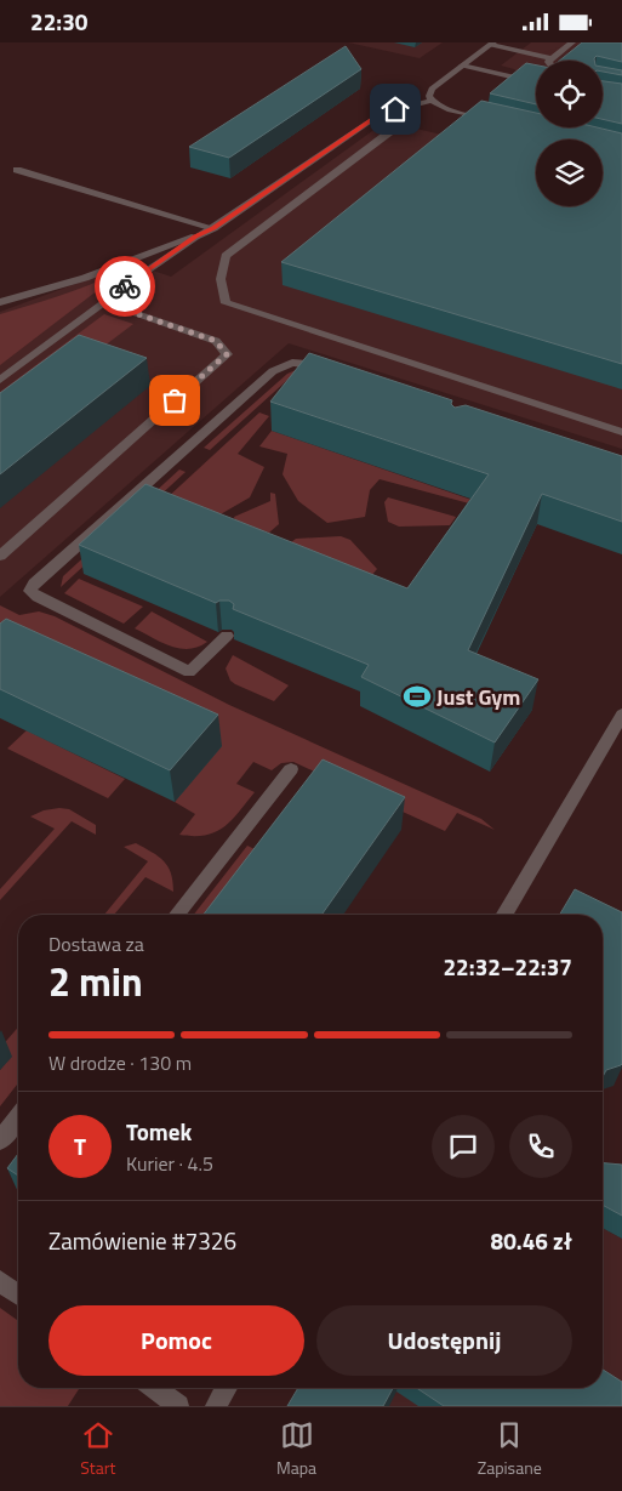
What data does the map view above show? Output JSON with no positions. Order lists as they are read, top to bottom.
{
  "places": {
    "sports": ["Just Gym"]
  },
  "page": {
    "status": "22:30",
    "heading": ["2 min", "Dostawa za", "22:32–22:37"],
    "panel": [
      "Tomek",
      "Kurier · 4.5",
      "Zamówienie #7326",
      "80.46 zł"
    ],
    "bar": "W drodze · 130 m",
    "round": "T",
    "buttons": ["Pomoc", "Udostępnij"],
    "tabs": ["Start", "Mapa", "Zapisane"]
  }
}
